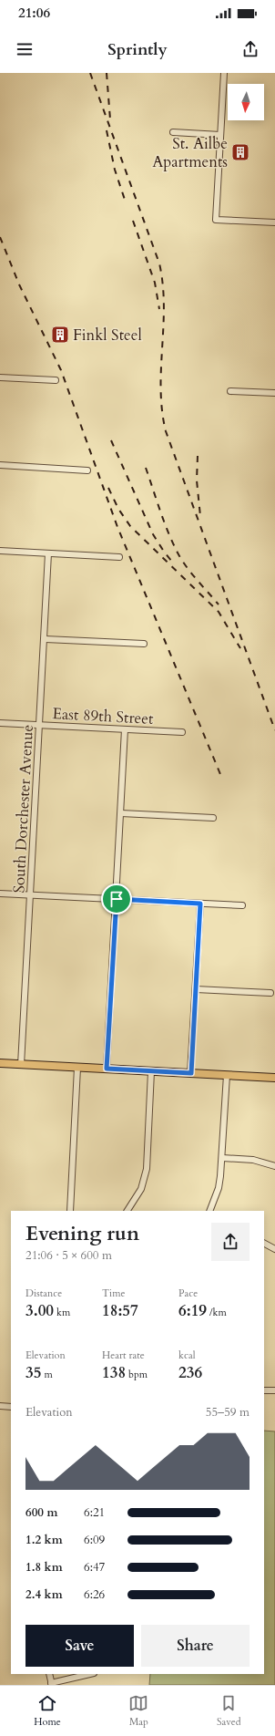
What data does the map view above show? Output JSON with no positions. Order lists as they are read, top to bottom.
{
  "streets": {
    "street": ["East 89th Street", "South Dorchester Avenue"]
  },
  "crossings": [
    ["East 89th Street", "South Dorchester Avenue"]
  ],
  "places": {
    "building": ["St. Ailbe Apartments", "Finkl Steel"]
  },
  "north": "bottom",
  "page": {
    "status": "21:06",
    "header": "Sprintly",
    "heading": ["Evening run", "21:06 · 5 × 600 m"],
    "stats": [
      ["Distance", "3.00 km"],
      ["Time", "18:57"],
      ["Pace", "6:19 /km"],
      ["Elevation", "35 m"],
      ["Heart rate", "138 bpm"],
      ["kcal", "236"]
    ],
    "chart": ["Elevation", "55–59 m"],
    "list": [
      {
        "name": "600 m",
        "note": "6:21"
      },
      {
        "name": "1.2 km",
        "note": "6:09"
      },
      {
        "name": "1.8 km",
        "note": "6:47"
      },
      {
        "name": "2.4 km",
        "note": "6:26"
      }
    ],
    "buttons": ["Save", "Share"],
    "tabs": ["Home", "Map", "Saved"]
  }
}
